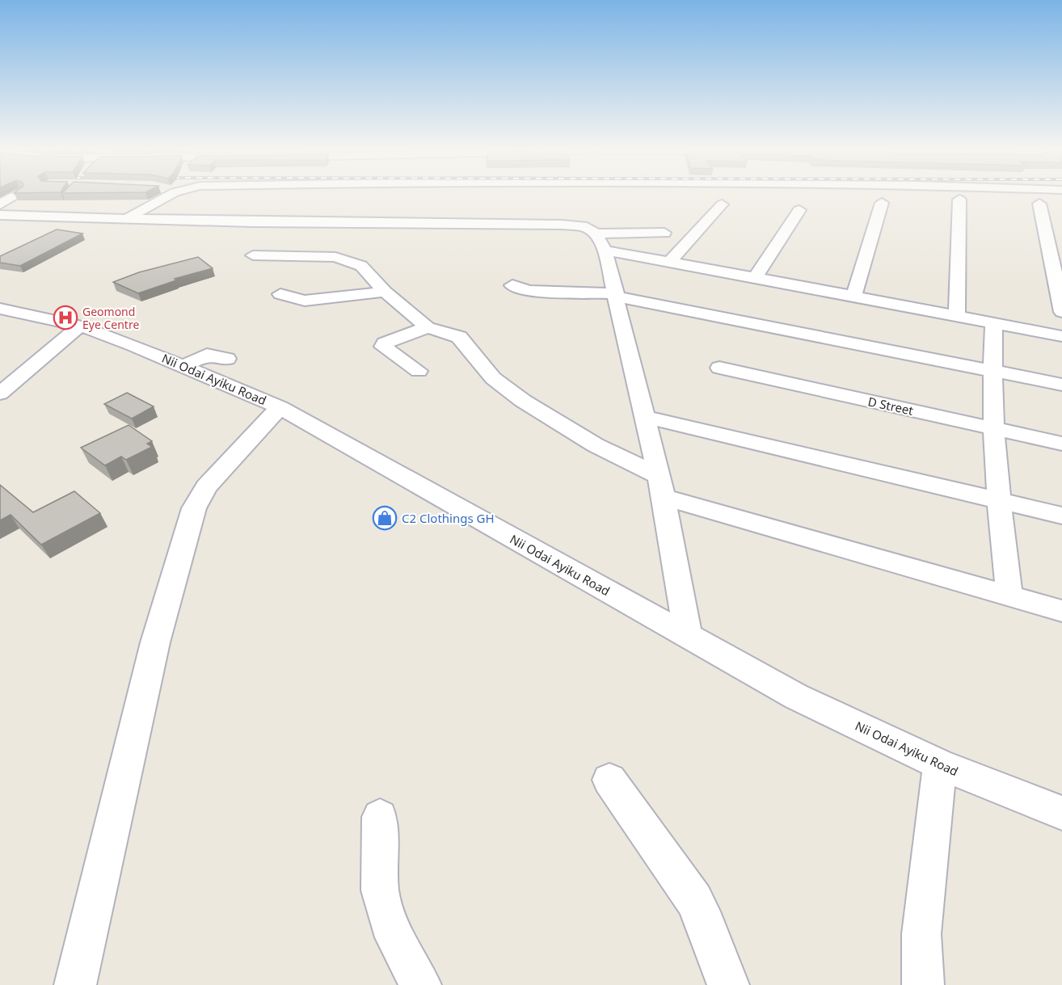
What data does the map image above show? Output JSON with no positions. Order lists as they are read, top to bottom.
{
  "streets": {
    "street": ["Nii Odai Ayiku Road", "D Street"]
  },
  "places": {
    "hospital": ["Geomond Eye Centre"],
    "shop": ["C2 Clothings GH"]
  }
}
